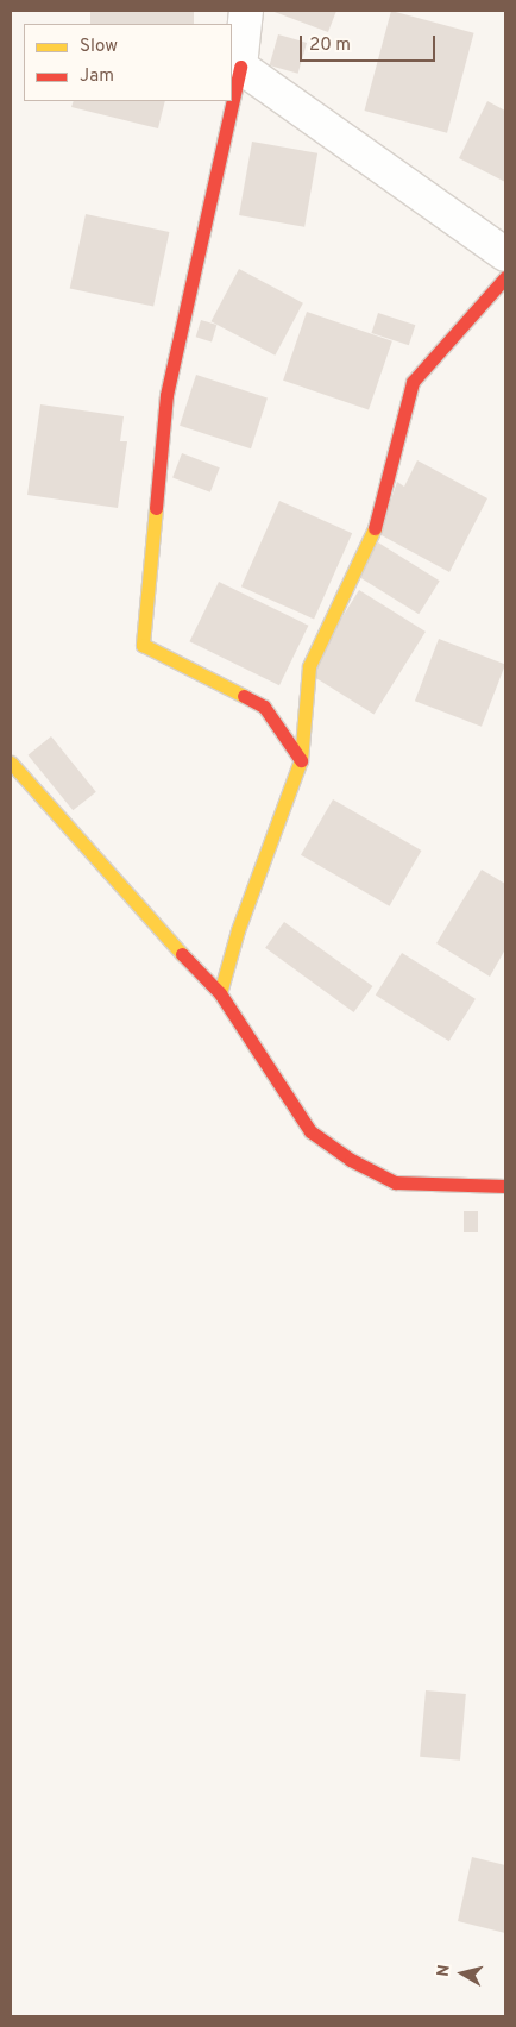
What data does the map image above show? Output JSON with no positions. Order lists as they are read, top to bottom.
{
  "legend": ["Slow", "Jam"],
  "scale_bar": "20 m",
  "north": "left"
}
